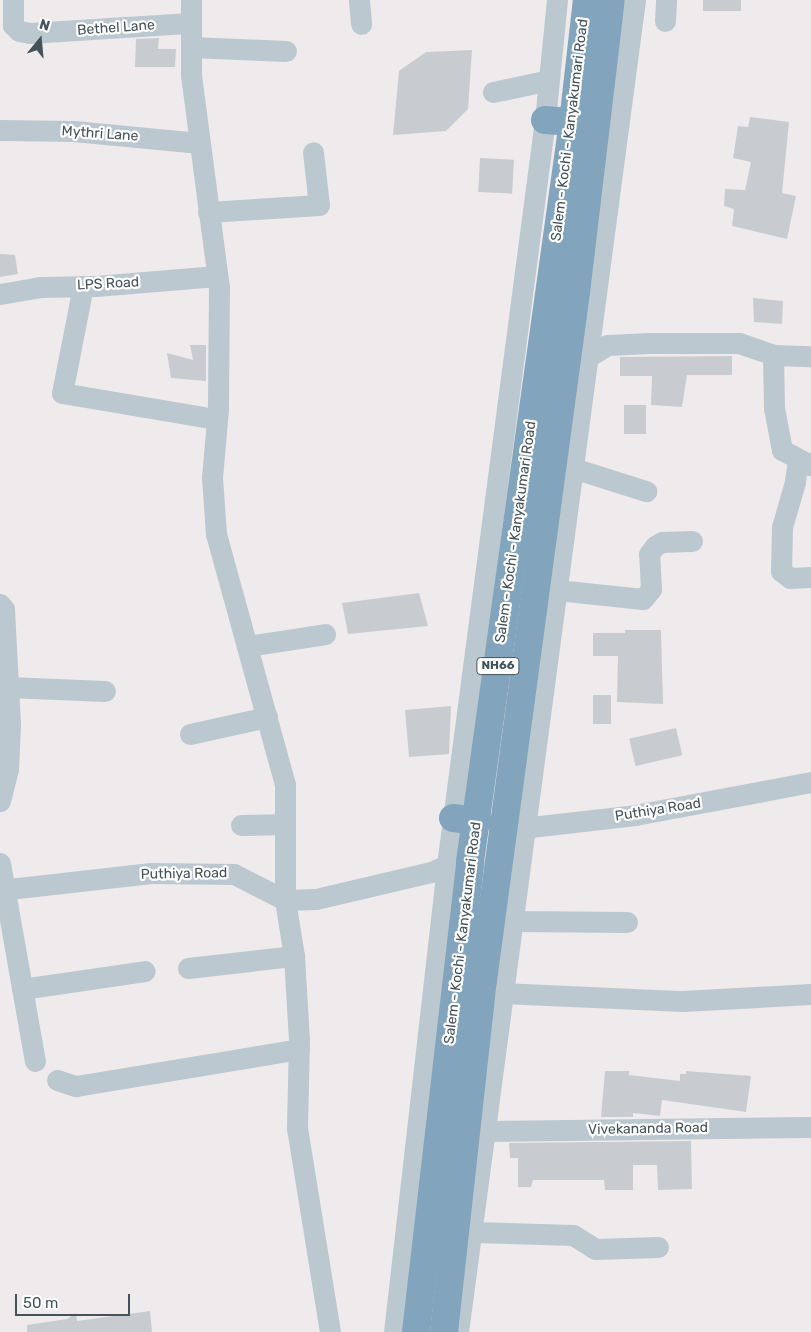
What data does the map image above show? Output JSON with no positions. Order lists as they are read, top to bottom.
{
  "streets": {
    "highway": ["Salem - Kochi - Kanyakumari Road", "NH66"],
    "street": [
      "Bethel Lane",
      "Mythri Lane",
      "LPS Road",
      "Puthiya Road",
      "Vivekananda Road"
    ]
  },
  "crossings": [
    ["Salem - Kochi - Kanyakumari Road", "Puthiya Road"]
  ],
  "scale_bar": "50 m",
  "north": "top"
}
